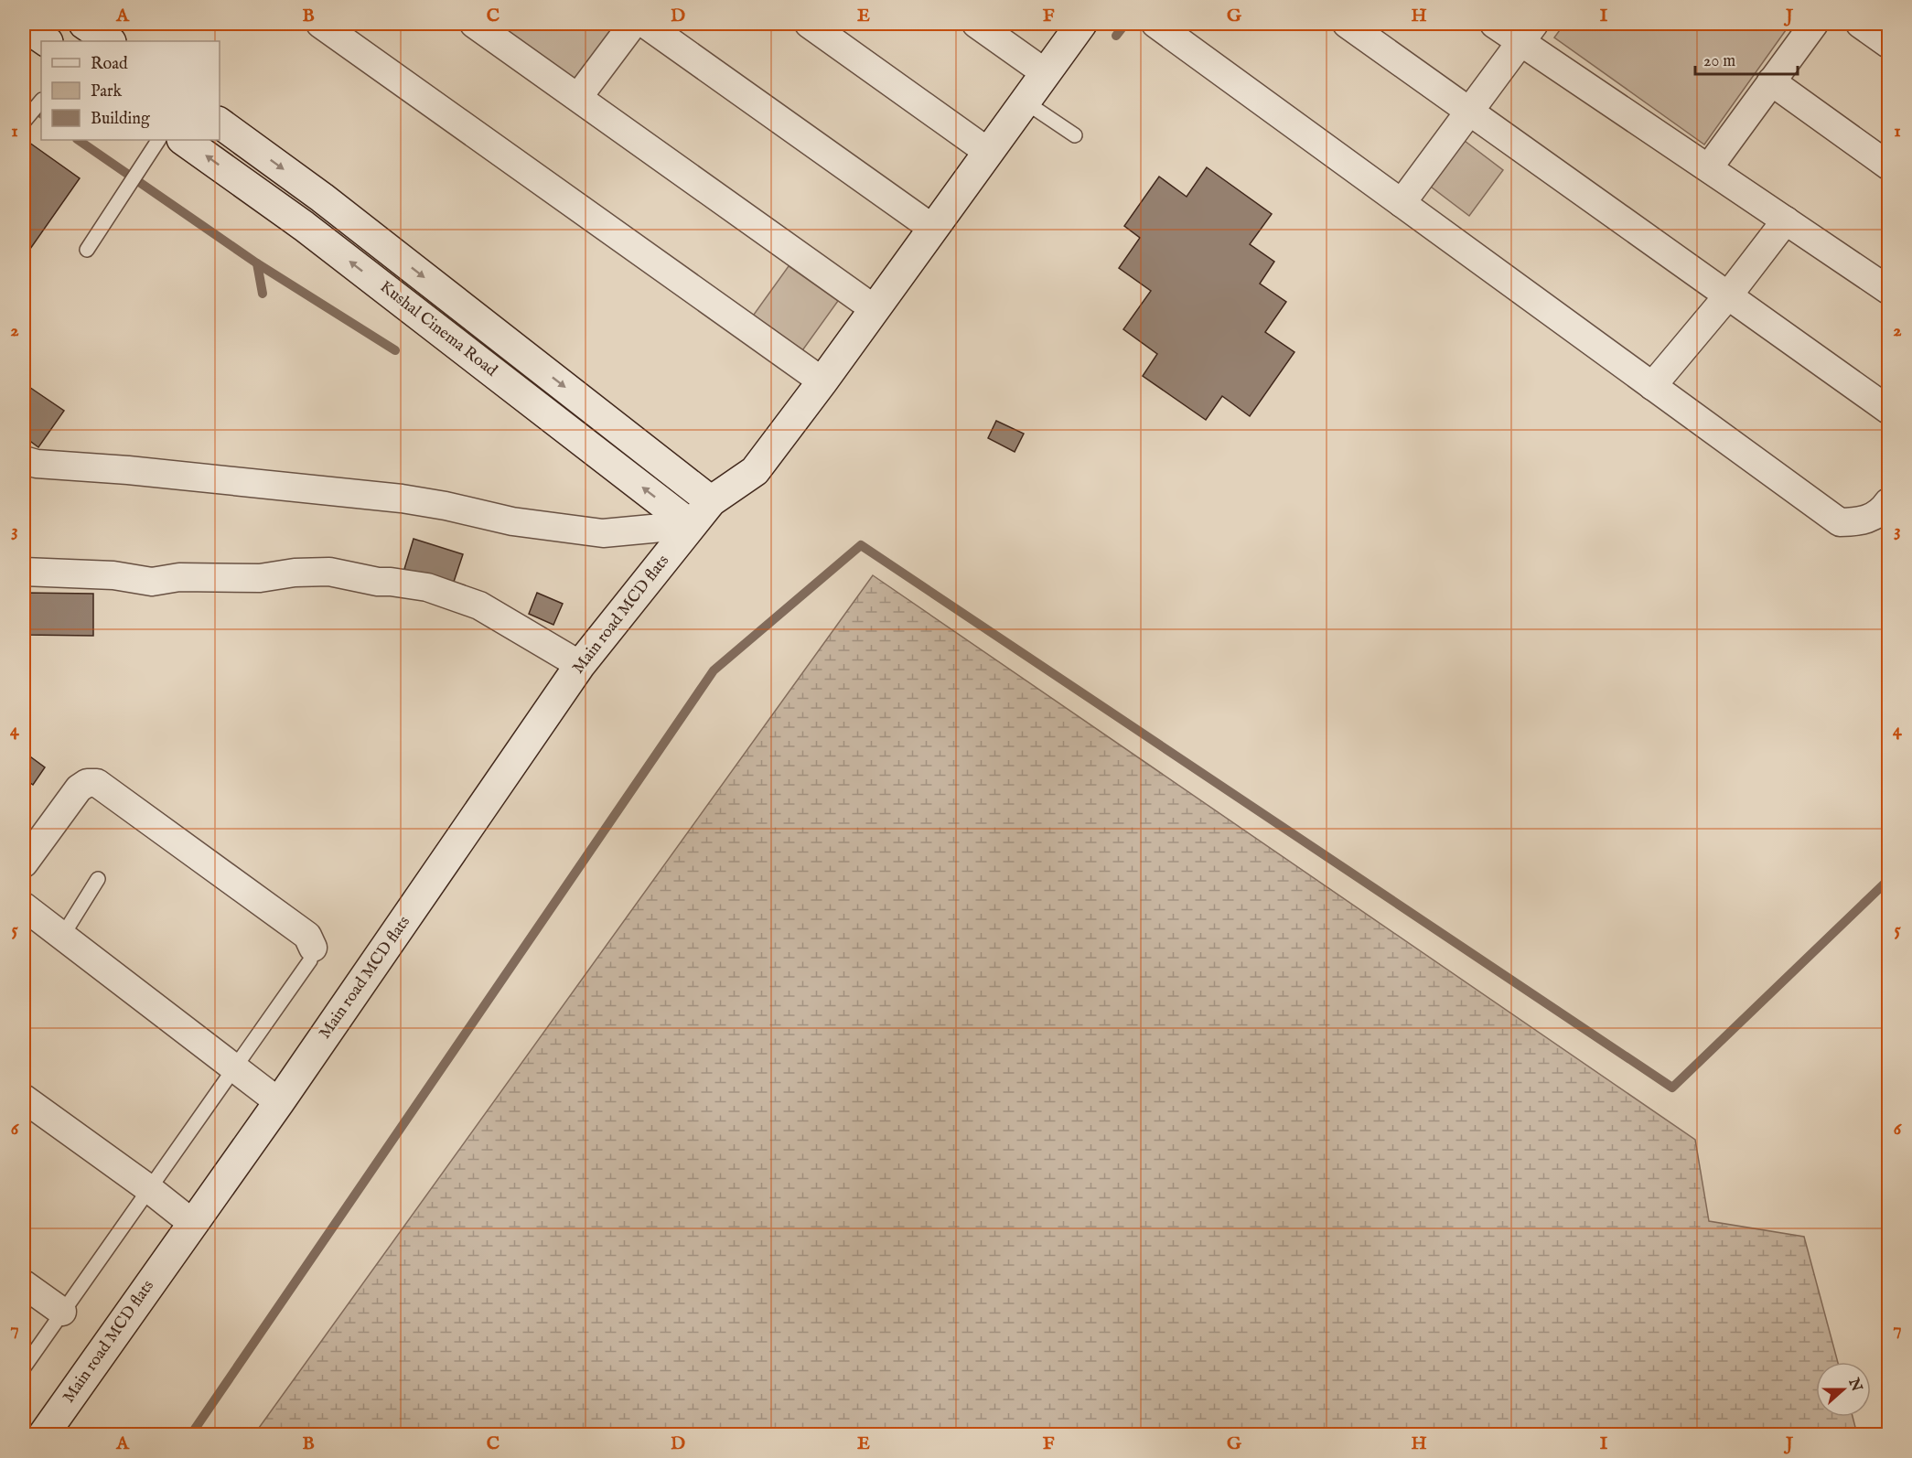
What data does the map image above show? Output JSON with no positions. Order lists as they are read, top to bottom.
{
  "streets": {
    "street": ["Kushal Cinema Road", "Main road MCD flats"]
  },
  "crossings": [
    ["Kushal Cinema Road", "Main road MCD flats"]
  ],
  "legend": ["Road", "Park", "Building"],
  "scale_bar": "20 m",
  "north": "right",
  "grid": {
    "columns": [
      "A",
      "B",
      "C",
      "D",
      "E",
      "F",
      "G",
      "H",
      "I",
      "J"
    ],
    "rows": [
      "1",
      "2",
      "3",
      "4",
      "5",
      "6",
      "7"
    ]
  }
}
